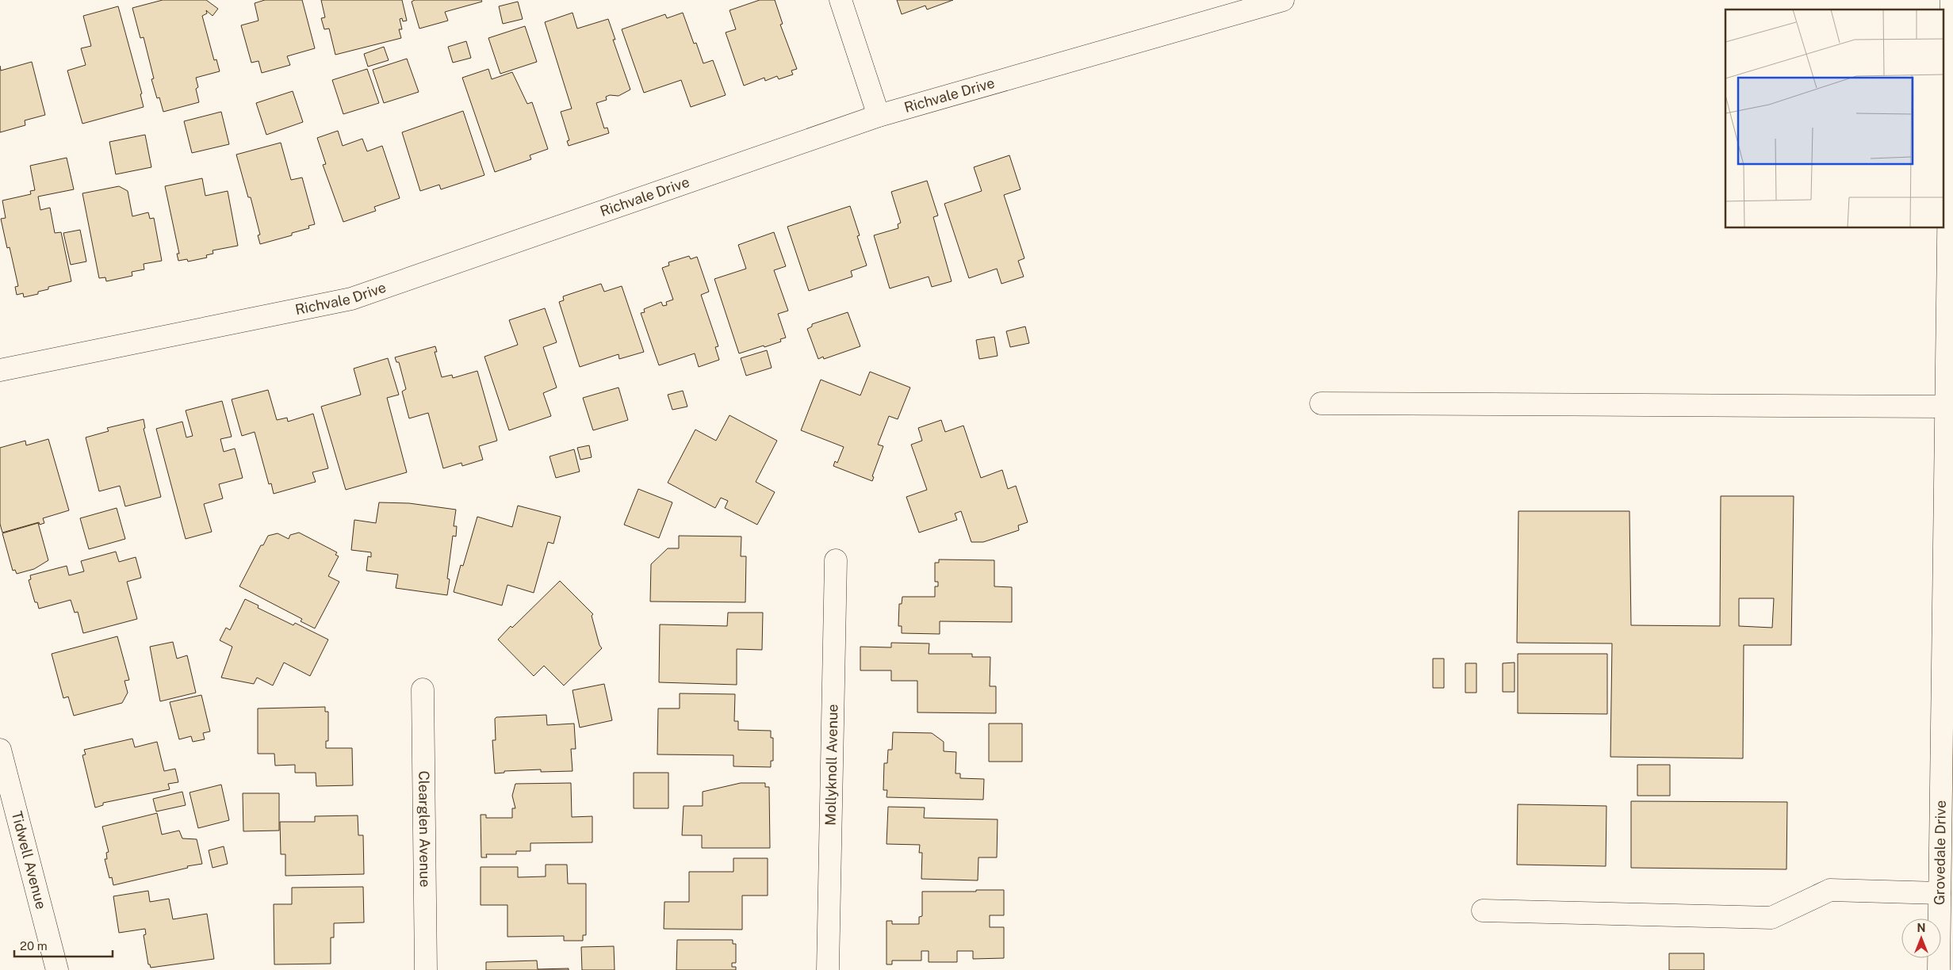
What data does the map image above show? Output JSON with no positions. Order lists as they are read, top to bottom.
{
  "streets": {
    "street": [
      "Richvale Drive",
      "Mollyknoll Avenue",
      "Clearglen Avenue",
      "Grovedale Drive",
      "Tidwell Avenue"
    ]
  },
  "scale_bar": "20 m",
  "north": "top"
}
